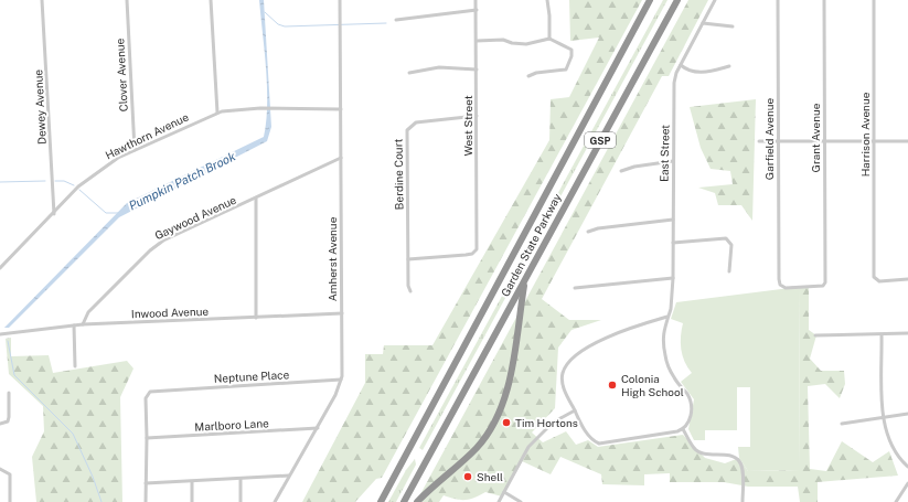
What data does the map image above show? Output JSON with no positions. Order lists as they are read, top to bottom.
{
  "streets": {
    "highway": ["GSP", "Garden State Parkway"],
    "street": [
      "Clover Avenue",
      "Dewey Avenue",
      "West Street",
      "Harrison Avenue",
      "Hawthorn Avenue",
      "Grant Avenue",
      "Garfield Avenue",
      "East Street",
      "Berdine Court",
      "Gaywood Avenue",
      "Amherst Avenue",
      "Inwood Avenue",
      "Neptune Place",
      "Marlboro Lane"
    ]
  },
  "crossings": [
    ["Clover Avenue", "Hawthorn Avenue"],
    ["Dewey Avenue", "Hawthorn Avenue"],
    ["West Street", "Berdine Court"],
    ["Hawthorn Avenue", "Amherst Avenue"],
    ["Grant Avenue", "Garfield Avenue"],
    ["Gaywood Avenue", "Amherst Avenue"],
    ["Gaywood Avenue", "Inwood Avenue"],
    ["Amherst Avenue", "Inwood Avenue"],
    ["Amherst Avenue", "Neptune Place"],
    ["Amherst Avenue", "Marlboro Lane"],
    ["Neptune Place", "Marlboro Lane"]
  ],
  "water": ["Pumpkin Patch Brook"],
  "places": ["Colonia High School", "Tim Hortons", "Shell"]
}
